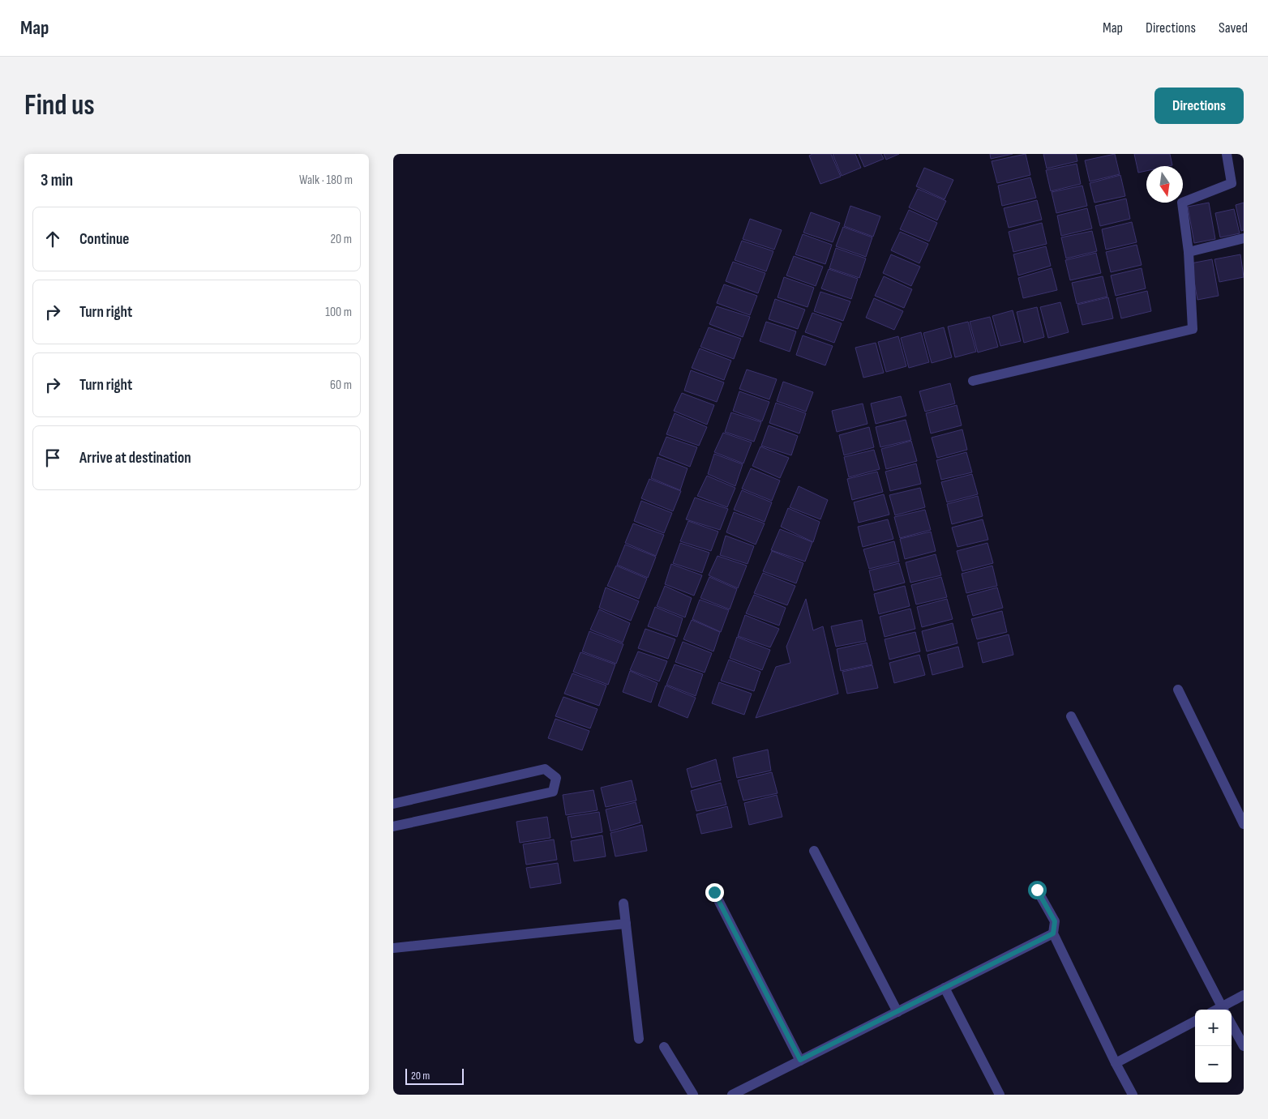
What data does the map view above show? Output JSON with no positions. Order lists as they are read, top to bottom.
{
  "scale_bar": "20 m",
  "north": "bottom",
  "page": {
    "header": "Map",
    "nav": ["Map", "Directions", "Saved"],
    "buttons": "Directions",
    "title": "Find us",
    "heading": ["3 min", "Walk · 180 m"],
    "list": [
      ["Continue", "20 m"],
      ["Turn right", "100 m"],
      ["Turn right", "60 m"],
      "Arrive at destination"
    ],
    "map_buttons": ["+", "−"],
    "scale": "20 m"
  }
}
